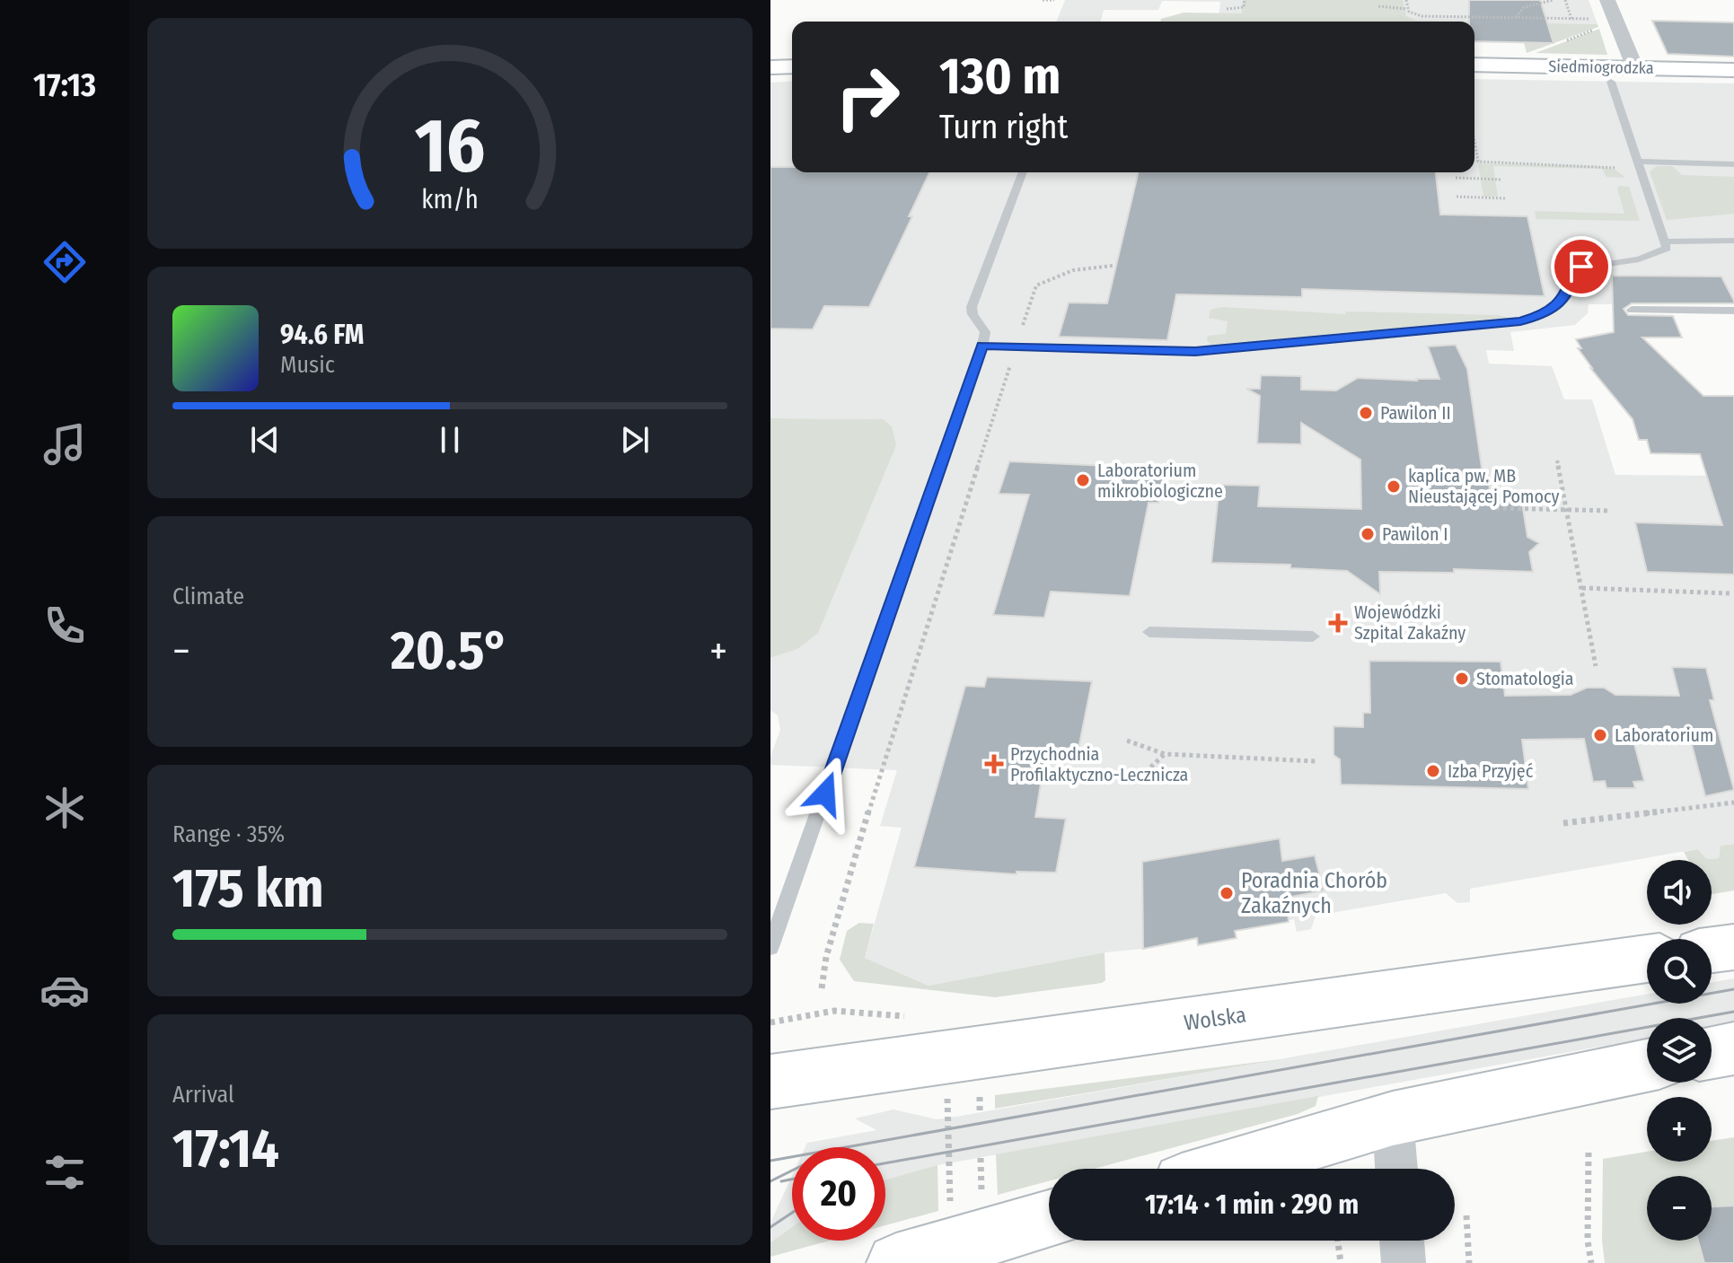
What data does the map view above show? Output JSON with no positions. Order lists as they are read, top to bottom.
{
  "streets": {
    "main road": ["Siedmiogrodzka", "Wolska"]
  },
  "places": {
    "other": [
      "Pawilon II",
      "Laboratorium mikrobiologiczne",
      "kaplica pw. MB Nieustającej Pomocy",
      "Pawilon I",
      "Stomatologia",
      "Laboratorium",
      "Izba Przyjęć",
      "Poradnia Chorób Zakaźnych"
    ],
    "health": ["Wojewódzki Szpital Zakaźny", "Przychodnia Profilaktyczno-Lecznicza"]
  },
  "page": {
    "tabs": "17:13",
    "turn": ["130 m", "Turn right"],
    "song": ["94.6 FM", "Music"],
    "tile": [
      "Climate",
      ["Range · 35%", "175 km"],
      ["Arrival", "17:14"]
    ],
    "heat": ["−", "20.5°", "+"],
    "map_buttons": ["+", "−"],
    "limit": "20",
    "trip": "17:14 · 1 min · 290 m",
    "gauge": ["16", "km/h"]
  }
}
